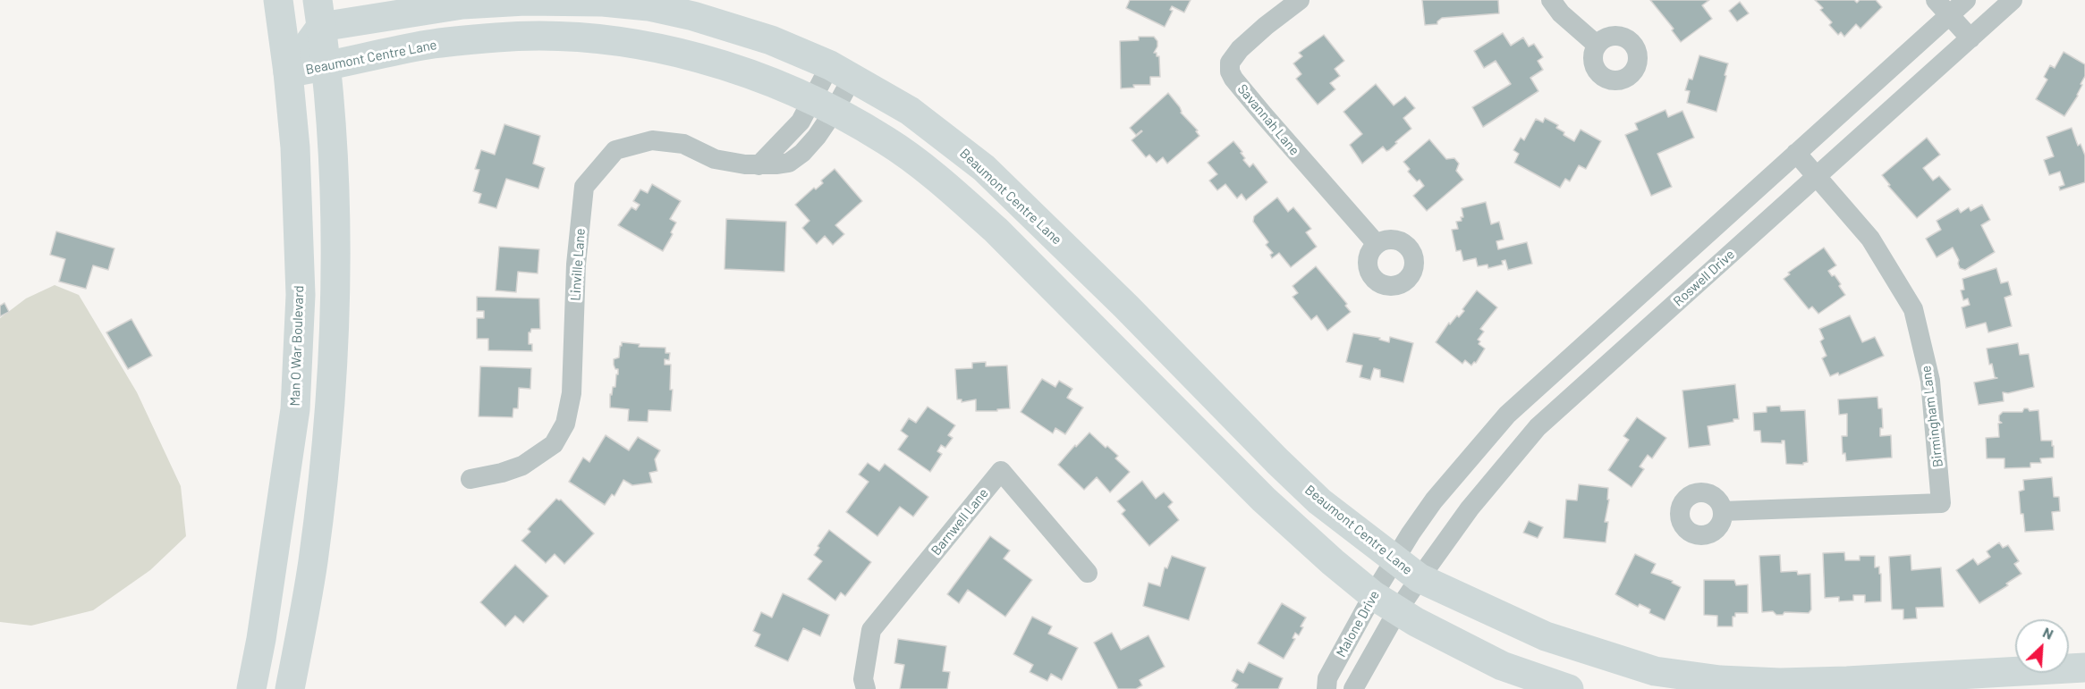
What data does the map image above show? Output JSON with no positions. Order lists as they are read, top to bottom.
{
  "streets": {
    "street": [
      "Beaumont Centre Lane",
      "Savannah Lane",
      "Linville Lane",
      "Roswell Drive",
      "Man O War Boulevard",
      "Birmingham Lane",
      "Barnwell Lane",
      "Malone Drive"
    ]
  },
  "crossings": [
    ["Beaumont Centre Lane", "Linville Lane"],
    ["Beaumont Centre Lane", "Roswell Drive"],
    ["Beaumont Centre Lane", "Man O War Boulevard"],
    ["Beaumont Centre Lane", "Malone Drive"],
    ["Roswell Drive", "Birmingham Lane"],
    ["Roswell Drive", "Malone Drive"]
  ],
  "north": "top right"
}
